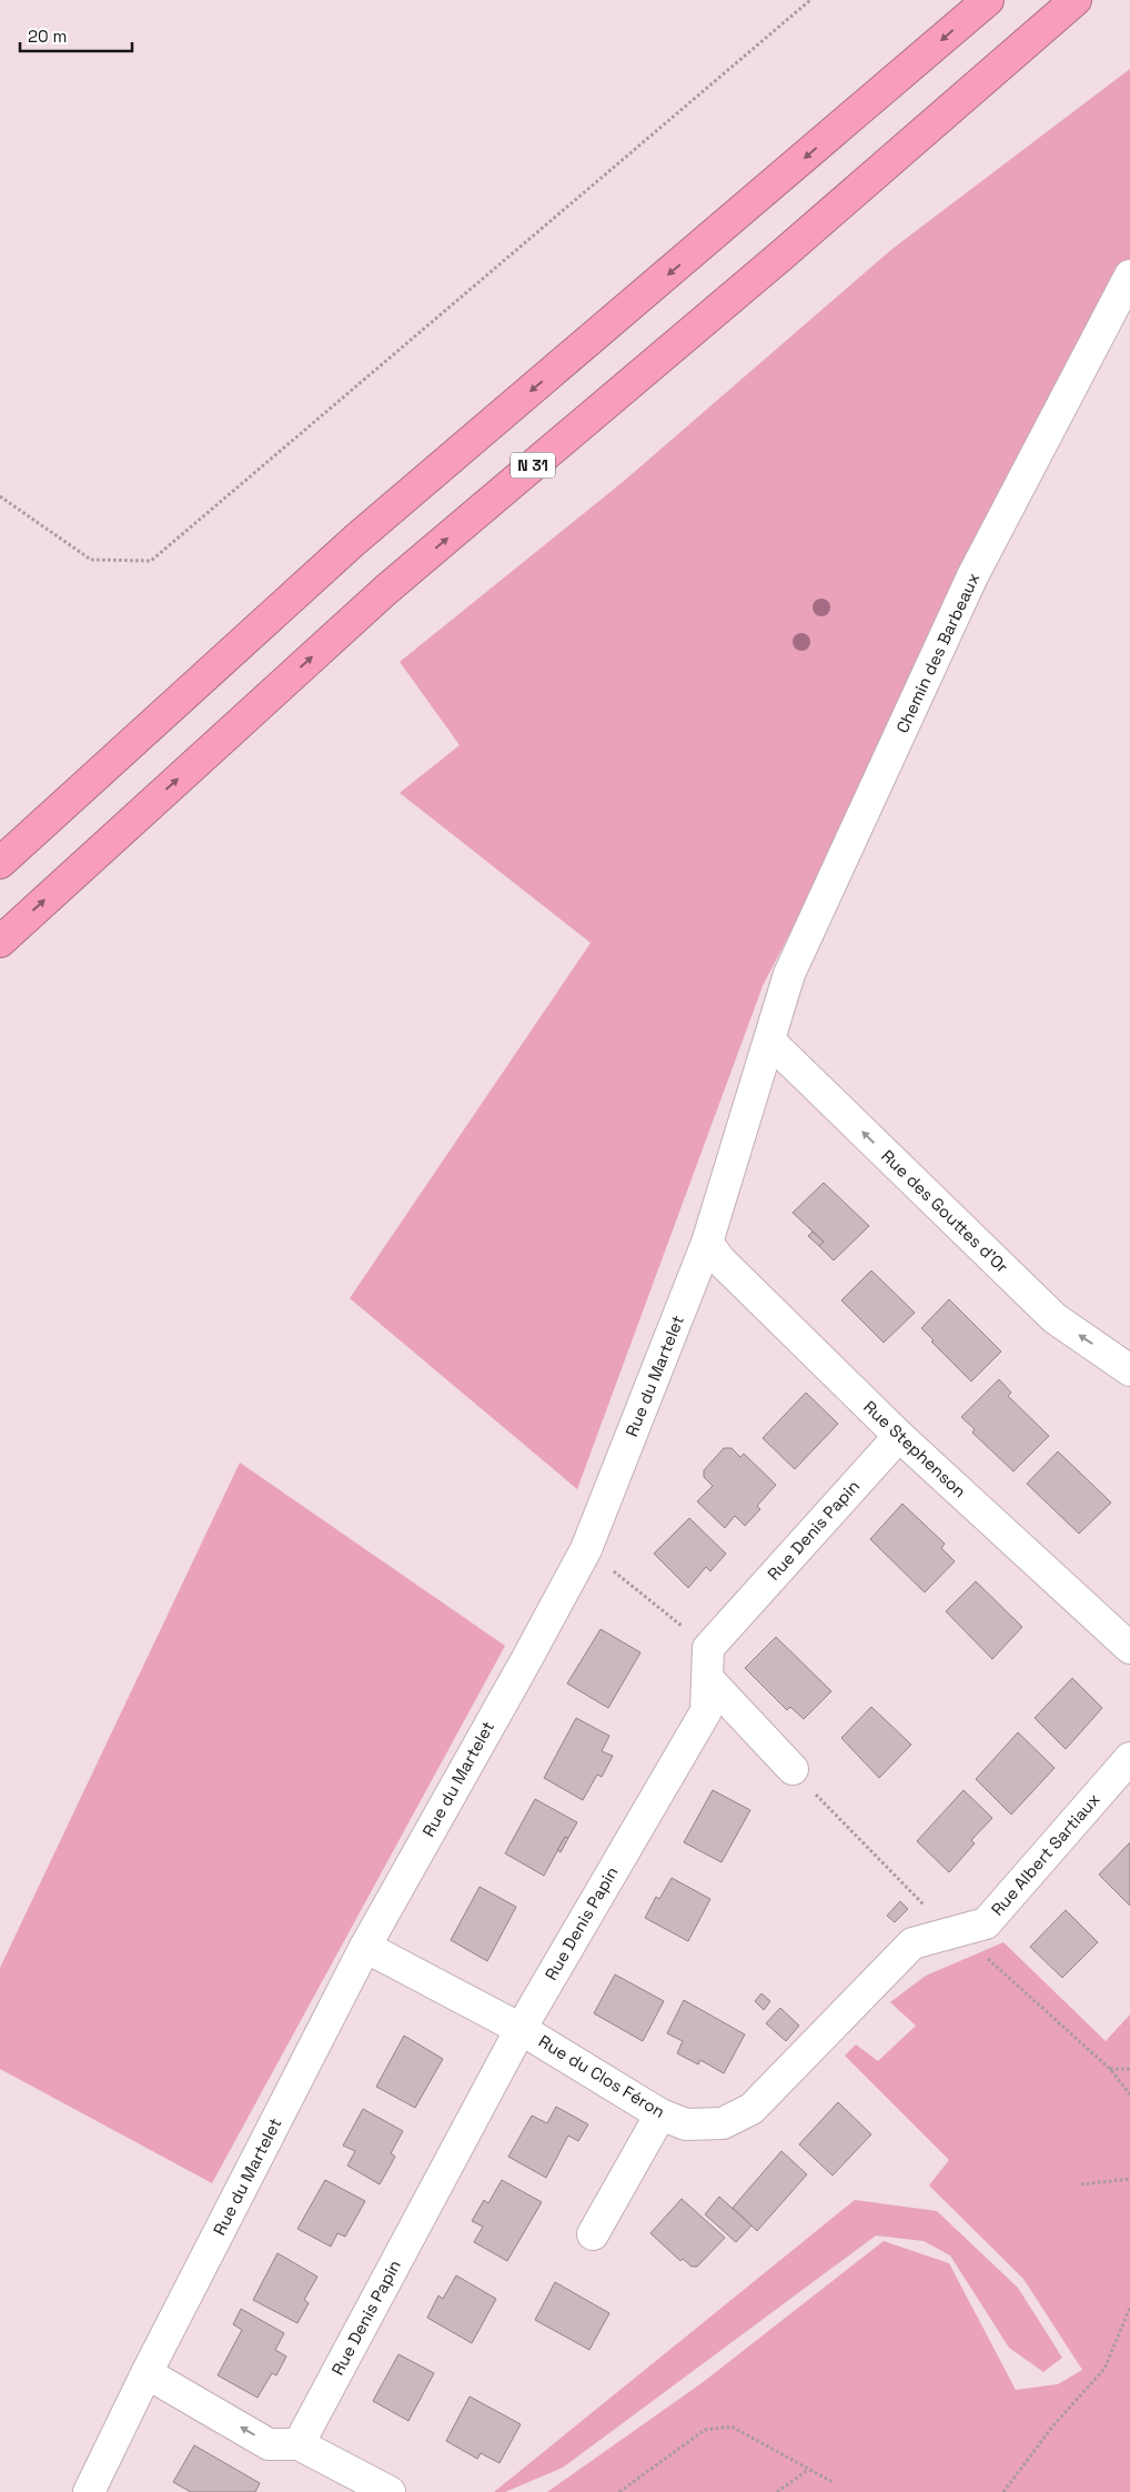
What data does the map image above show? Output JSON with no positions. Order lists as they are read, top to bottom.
{
  "streets": {
    "highway": ["N 31"],
    "street": [
      "Chemin des Barbeaux",
      "Rue des Gouttes d'Or",
      "Rue du Martelet",
      "Rue Stephenson",
      "Rue Denis Papin",
      "Rue Albert Sartiaux",
      "Rue du Clos Féron"
    ]
  },
  "crossings": [
    ["Chemin des Barbeaux", "Rue des Gouttes d'Or"],
    ["Chemin des Barbeaux", "Rue du Martelet"],
    ["Rue des Gouttes d'Or", "Rue du Martelet"],
    ["Rue du Martelet", "Rue Stephenson"],
    ["Rue du Martelet", "Rue du Clos Féron"],
    ["Rue Stephenson", "Rue Denis Papin"],
    ["Rue Denis Papin", "Rue du Clos Féron"],
    ["Rue Albert Sartiaux", "Rue du Clos Féron"]
  ],
  "one_way": ["Rue des Gouttes d'Or"],
  "scale_bar": "20 m"
}
